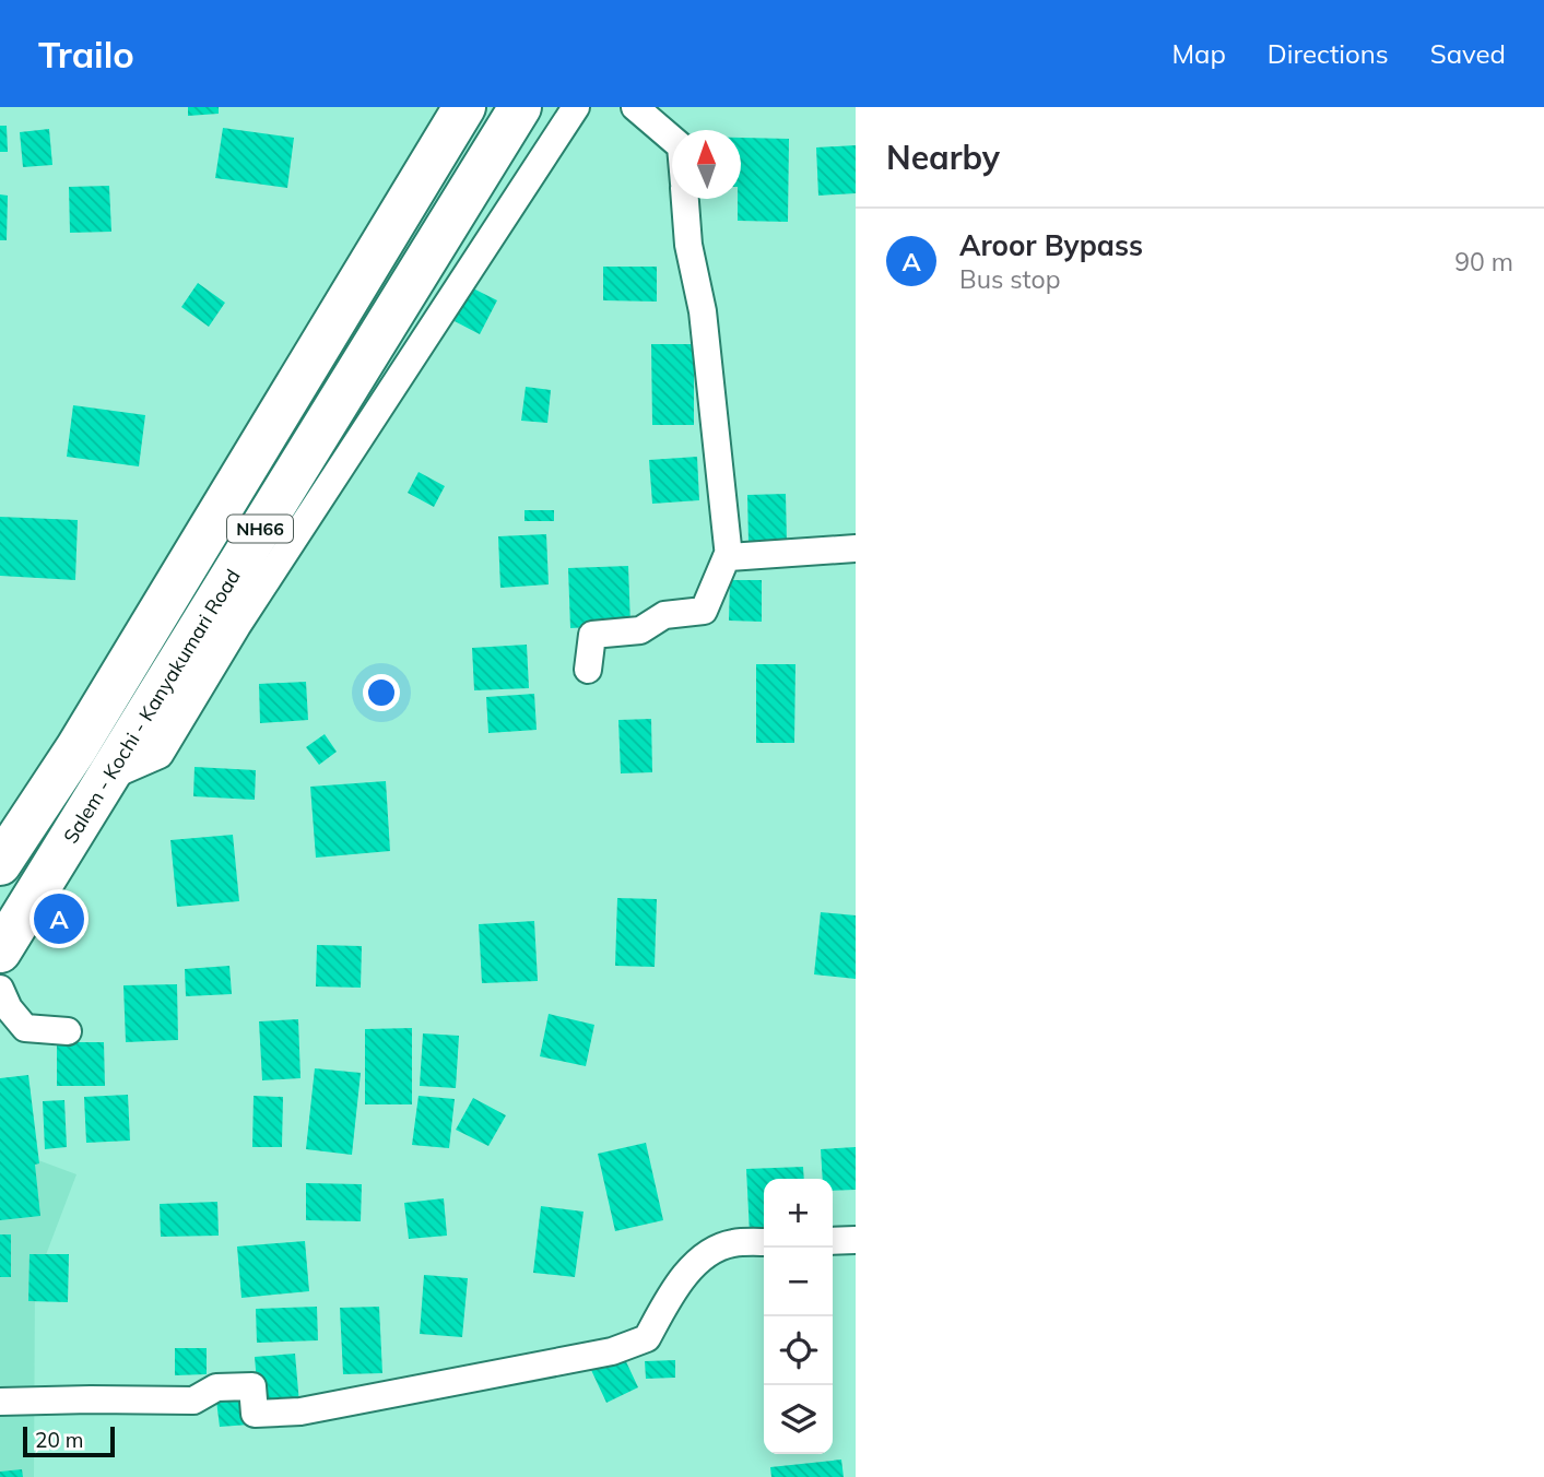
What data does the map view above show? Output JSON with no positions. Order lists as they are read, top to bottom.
{
  "streets": {
    "highway": ["NH66", "Salem - Kochi - Kanyakumari Road"]
  },
  "scale_bar": "20 m",
  "north": "top",
  "page": {
    "header": "Trailo",
    "nav": ["Map", "Directions", "Saved"],
    "heading": "Nearby",
    "list": [
      {
        "mark": "A",
        "name": "Aroor Bypass",
        "note": "Bus stop",
        "value": "90 m"
      }
    ],
    "pins": "A",
    "map_buttons": ["+", "−"],
    "scale": "20 m"
  }
}
